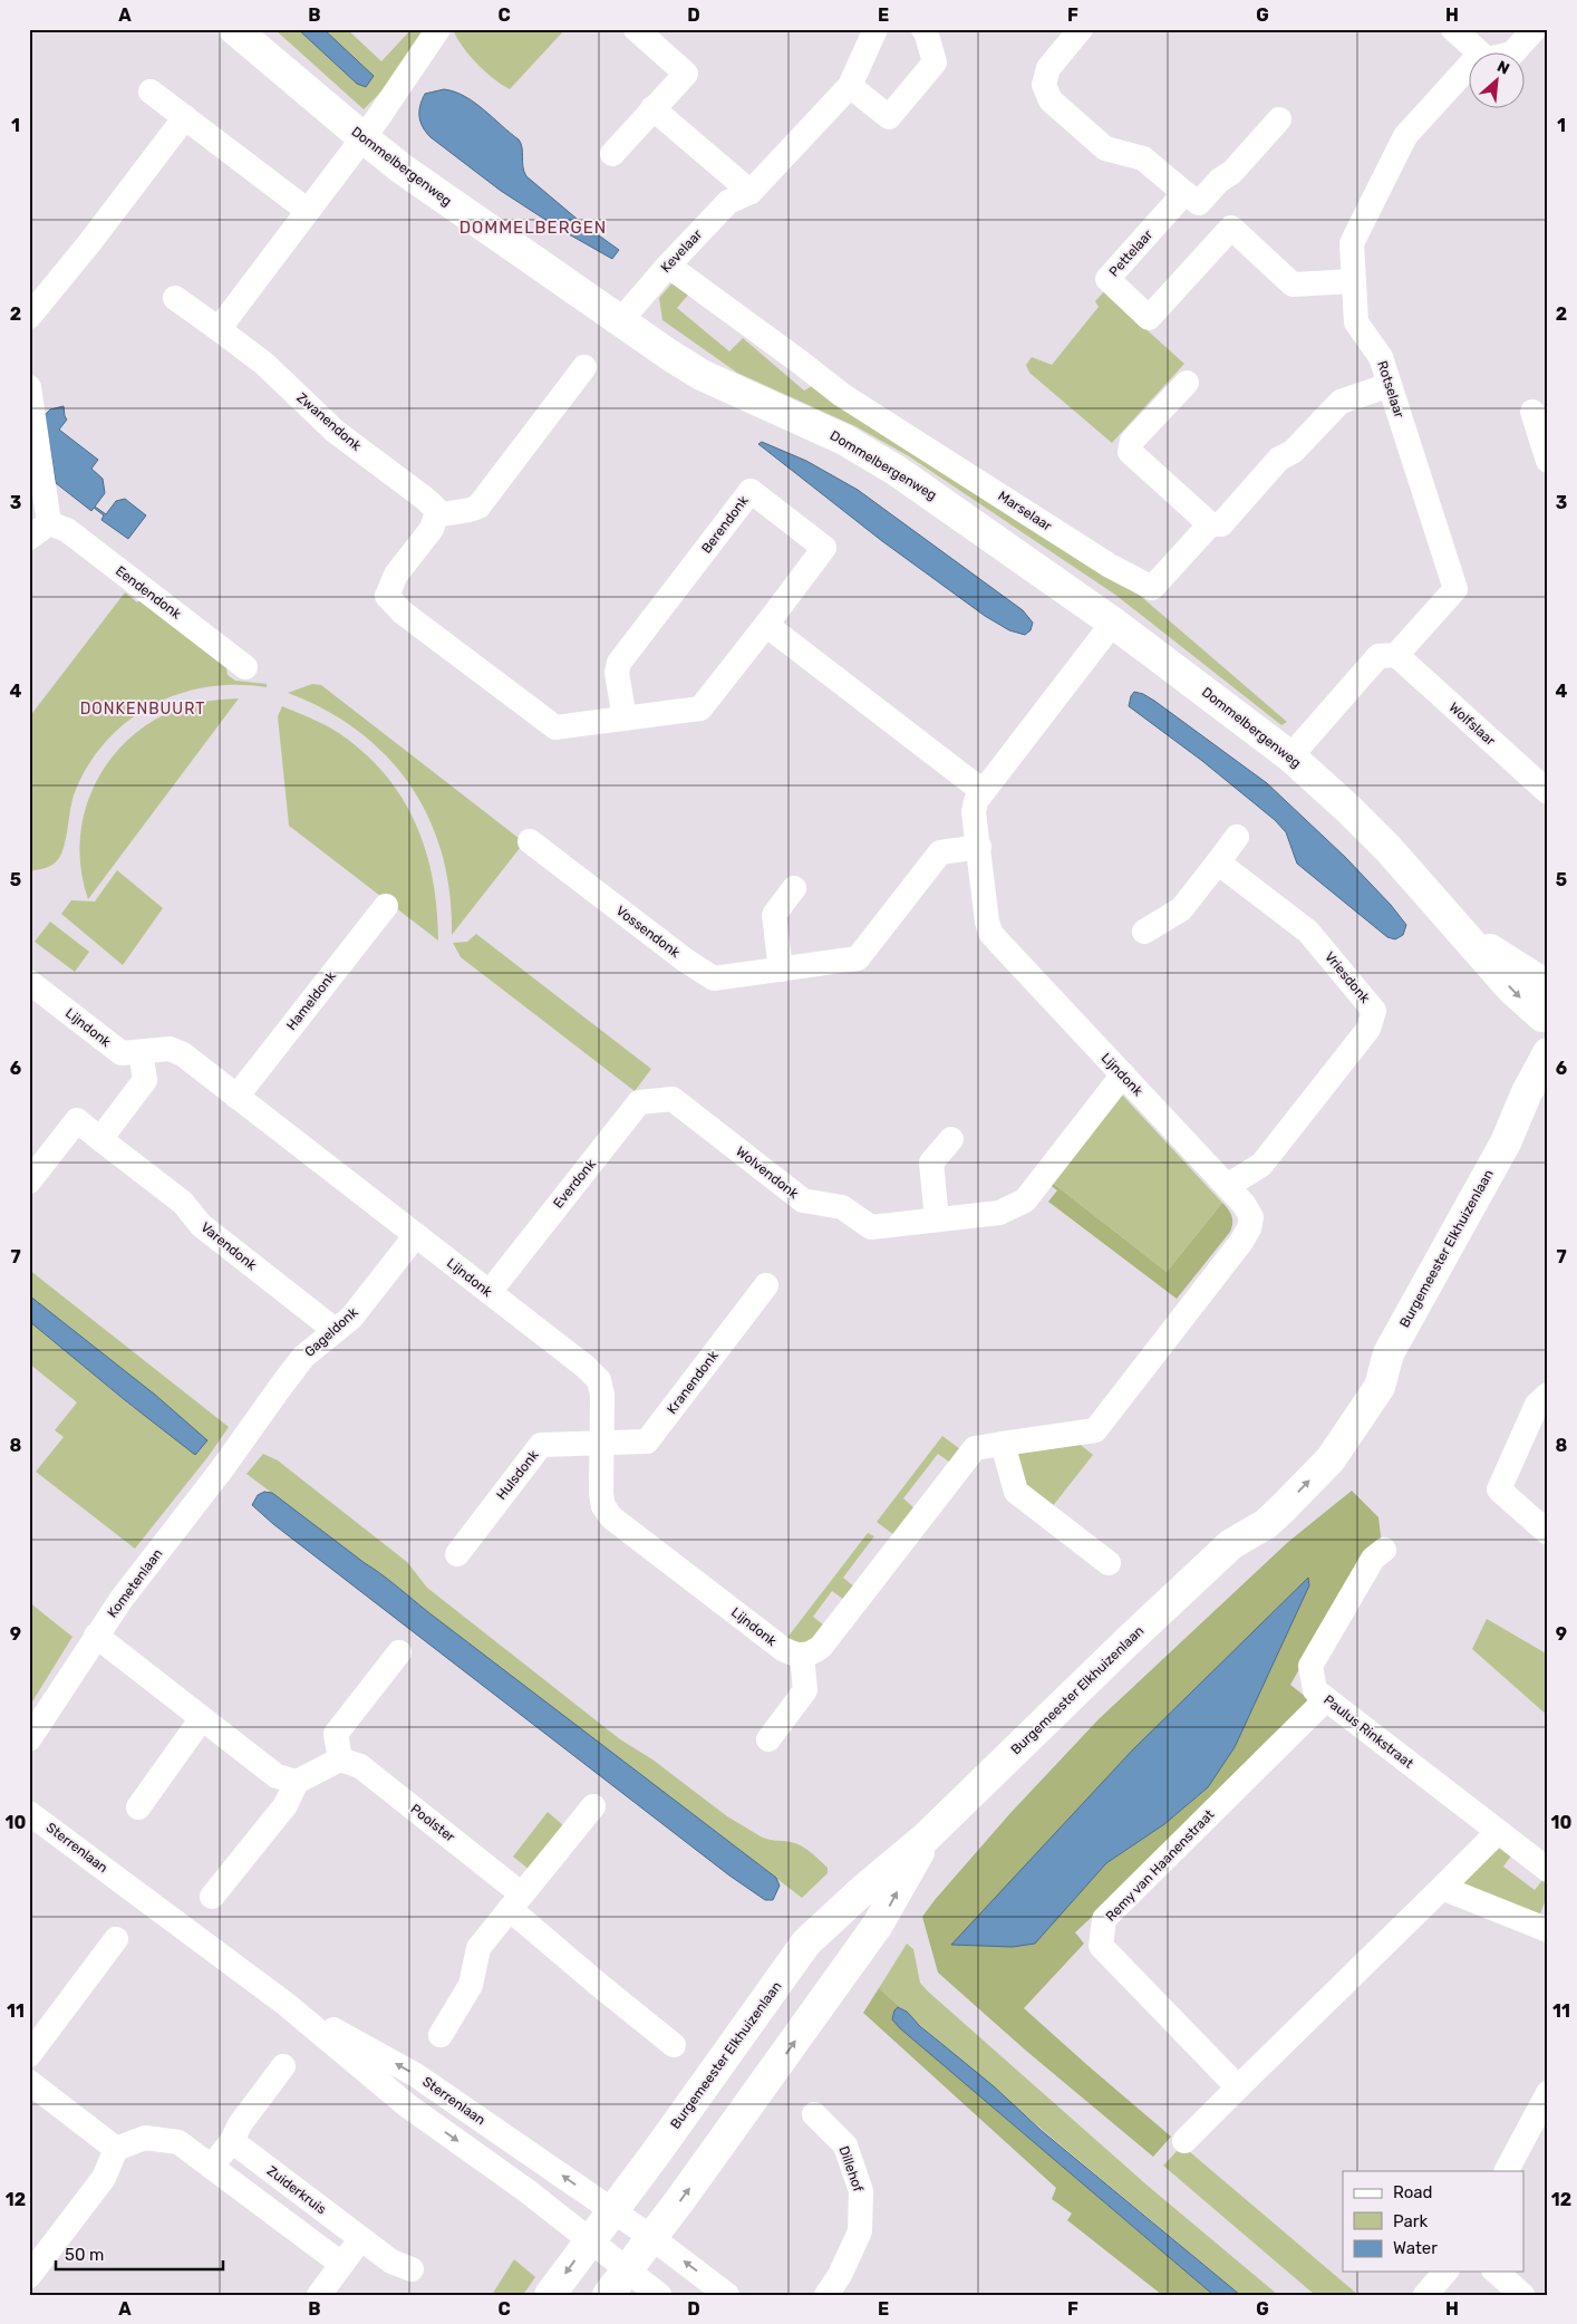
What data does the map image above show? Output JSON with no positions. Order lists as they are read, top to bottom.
{
  "streets": {
    "street": [
      "Dommelbergenweg",
      "Kevelaar",
      "Pettelaar",
      "Rotselaar",
      "Zwanendonk",
      "Marselaar",
      "Berendonk",
      "Eendendonk",
      "Wolfslaar",
      "Vossendonk",
      "Vriesdonk",
      "Hameldonk",
      "Lijndonk",
      "Wolvendonk",
      "Everdonk",
      "Varendonk",
      "Burgemeester Elkhuizenlaan",
      "Gageldonk",
      "Kranendonk",
      "Hulsdonk",
      "Kometenlaan",
      "Paulus Rinkstraat",
      "Poolster",
      "Sterrenlaan",
      "Remy van Haanenstraat",
      "Dillehof",
      "Zuiderkruis"
    ]
  },
  "crossings": [
    ["Dommelbergenweg", "Kevelaar"],
    ["Dommelbergenweg", "Lijndonk"],
    ["Kevelaar", "Marselaar"],
    ["Rotselaar", "Marselaar"],
    ["Rotselaar", "Wolfslaar"],
    ["Zwanendonk", "Berendonk"],
    ["Vossendonk", "Lijndonk"],
    ["Vriesdonk", "Lijndonk"],
    ["Hameldonk", "Lijndonk"],
    ["Lijndonk", "Wolvendonk"],
    ["Lijndonk", "Everdonk"],
    ["Lijndonk", "Gageldonk"],
    ["Lijndonk", "Kranendonk"],
    ["Lijndonk", "Hulsdonk"],
    ["Wolvendonk", "Everdonk"],
    ["Varendonk", "Gageldonk"],
    ["Burgemeester Elkhuizenlaan", "Sterrenlaan"],
    ["Gageldonk", "Kometenlaan"],
    ["Kranendonk", "Hulsdonk"],
    ["Paulus Rinkstraat", "Remy van Haanenstraat"]
  ],
  "districts": ["DOMMELBERGEN", "DONKENBUURT"],
  "legend": ["Road", "Park", "Water"],
  "scale_bar": "50 m",
  "north": "top right",
  "grid": {
    "columns": [
      "A",
      "B",
      "C",
      "D",
      "E",
      "F",
      "G",
      "H"
    ],
    "rows": [
      "1",
      "2",
      "3",
      "4",
      "5",
      "6",
      "7",
      "8",
      "9",
      "10",
      "11",
      "12"
    ]
  }
}
